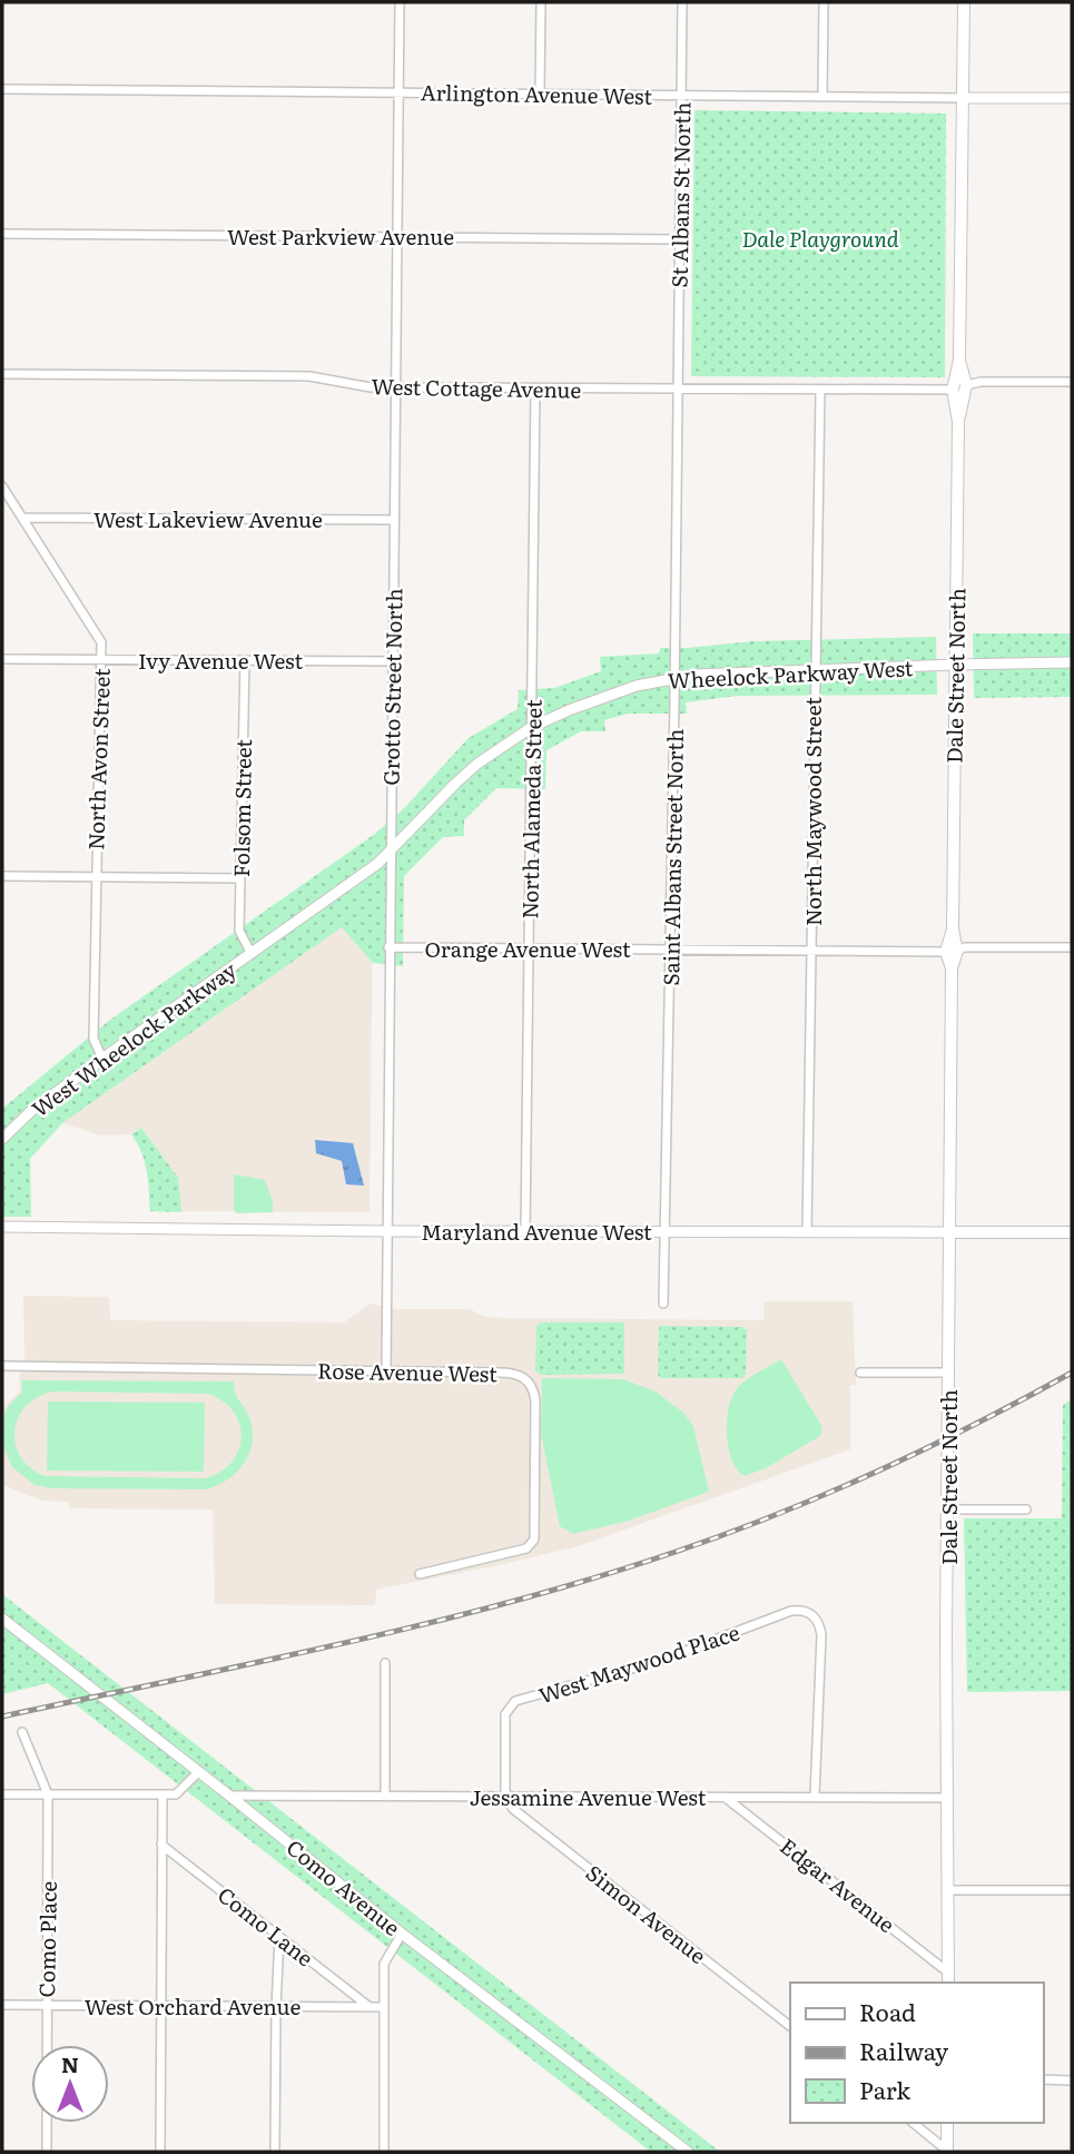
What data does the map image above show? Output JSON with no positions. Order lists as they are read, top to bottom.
{
  "streets": {
    "main road": ["Dale Street North", "Maryland Avenue West"],
    "street": [
      "Arlington Avenue West",
      "St Albans St North",
      "West Parkview Avenue",
      "West Cottage Avenue",
      "West Lakeview Avenue",
      "Ivy Avenue West",
      "Wheelock Parkway West",
      "Grotto Street North",
      "North Avon Street",
      "Folsom Street",
      "North Alameda Street",
      "North Maywood Street",
      "Saint Albans Street North",
      "Orange Avenue West",
      "West Wheelock Parkway",
      "Rose Avenue West",
      "West Maywood Place",
      "Jessamine Avenue West",
      "Edgar Avenue",
      "Como Avenue",
      "Simon Avenue",
      "Como Lane",
      "Como Place",
      "West Orchard Avenue"
    ]
  },
  "crossings": [
    ["Arlington Avenue West", "St Albans St North"],
    ["Arlington Avenue West", "Dale Street North"],
    ["Arlington Avenue West", "Grotto Street North"],
    ["St Albans St North", "West Parkview Avenue"],
    ["St Albans St North", "West Cottage Avenue"],
    ["St Albans St North", "Saint Albans Street North"],
    ["West Parkview Avenue", "Grotto Street North"],
    ["West Cottage Avenue", "Dale Street North"],
    ["West Cottage Avenue", "Grotto Street North"],
    ["West Cottage Avenue", "North Alameda Street"],
    ["West Cottage Avenue", "North Maywood Street"],
    ["West Cottage Avenue", "Saint Albans Street North"],
    ["West Lakeview Avenue", "Grotto Street North"],
    ["West Lakeview Avenue", "North Avon Street"],
    ["Ivy Avenue West", "Grotto Street North"],
    ["Ivy Avenue West", "North Avon Street"],
    ["Ivy Avenue West", "Folsom Street"],
    ["Wheelock Parkway West", "Dale Street North"],
    ["Wheelock Parkway West", "Grotto Street North"],
    ["Wheelock Parkway West", "North Alameda Street"],
    ["Wheelock Parkway West", "North Maywood Street"],
    ["Wheelock Parkway West", "Saint Albans Street North"],
    ["Wheelock Parkway West", "West Wheelock Parkway"],
    ["Dale Street North", "Orange Avenue West"],
    ["Dale Street North", "Maryland Avenue West"],
    ["Dale Street North", "Jessamine Avenue West"],
    ["Dale Street North", "Edgar Avenue"],
    ["Grotto Street North", "Orange Avenue West"],
    ["Grotto Street North", "Maryland Avenue West"],
    ["Grotto Street North", "Rose Avenue West"],
    ["North Avon Street", "West Wheelock Parkway"],
    ["Folsom Street", "West Wheelock Parkway"],
    ["North Alameda Street", "Orange Avenue West"],
    ["North Alameda Street", "Maryland Avenue West"],
    ["North Maywood Street", "Orange Avenue West"],
    ["North Maywood Street", "Maryland Avenue West"],
    ["Saint Albans Street North", "Orange Avenue West"],
    ["Saint Albans Street North", "Maryland Avenue West"],
    ["West Maywood Place", "Jessamine Avenue West"],
    ["West Maywood Place", "Simon Avenue"],
    ["Jessamine Avenue West", "Edgar Avenue"],
    ["Jessamine Avenue West", "Como Avenue"],
    ["Jessamine Avenue West", "Simon Avenue"],
    ["Como Lane", "West Orchard Avenue"],
    ["Como Place", "West Orchard Avenue"]
  ],
  "parks": ["Dale Playground"],
  "legend": ["Road", "Railway", "Park"],
  "north": "top"
}
